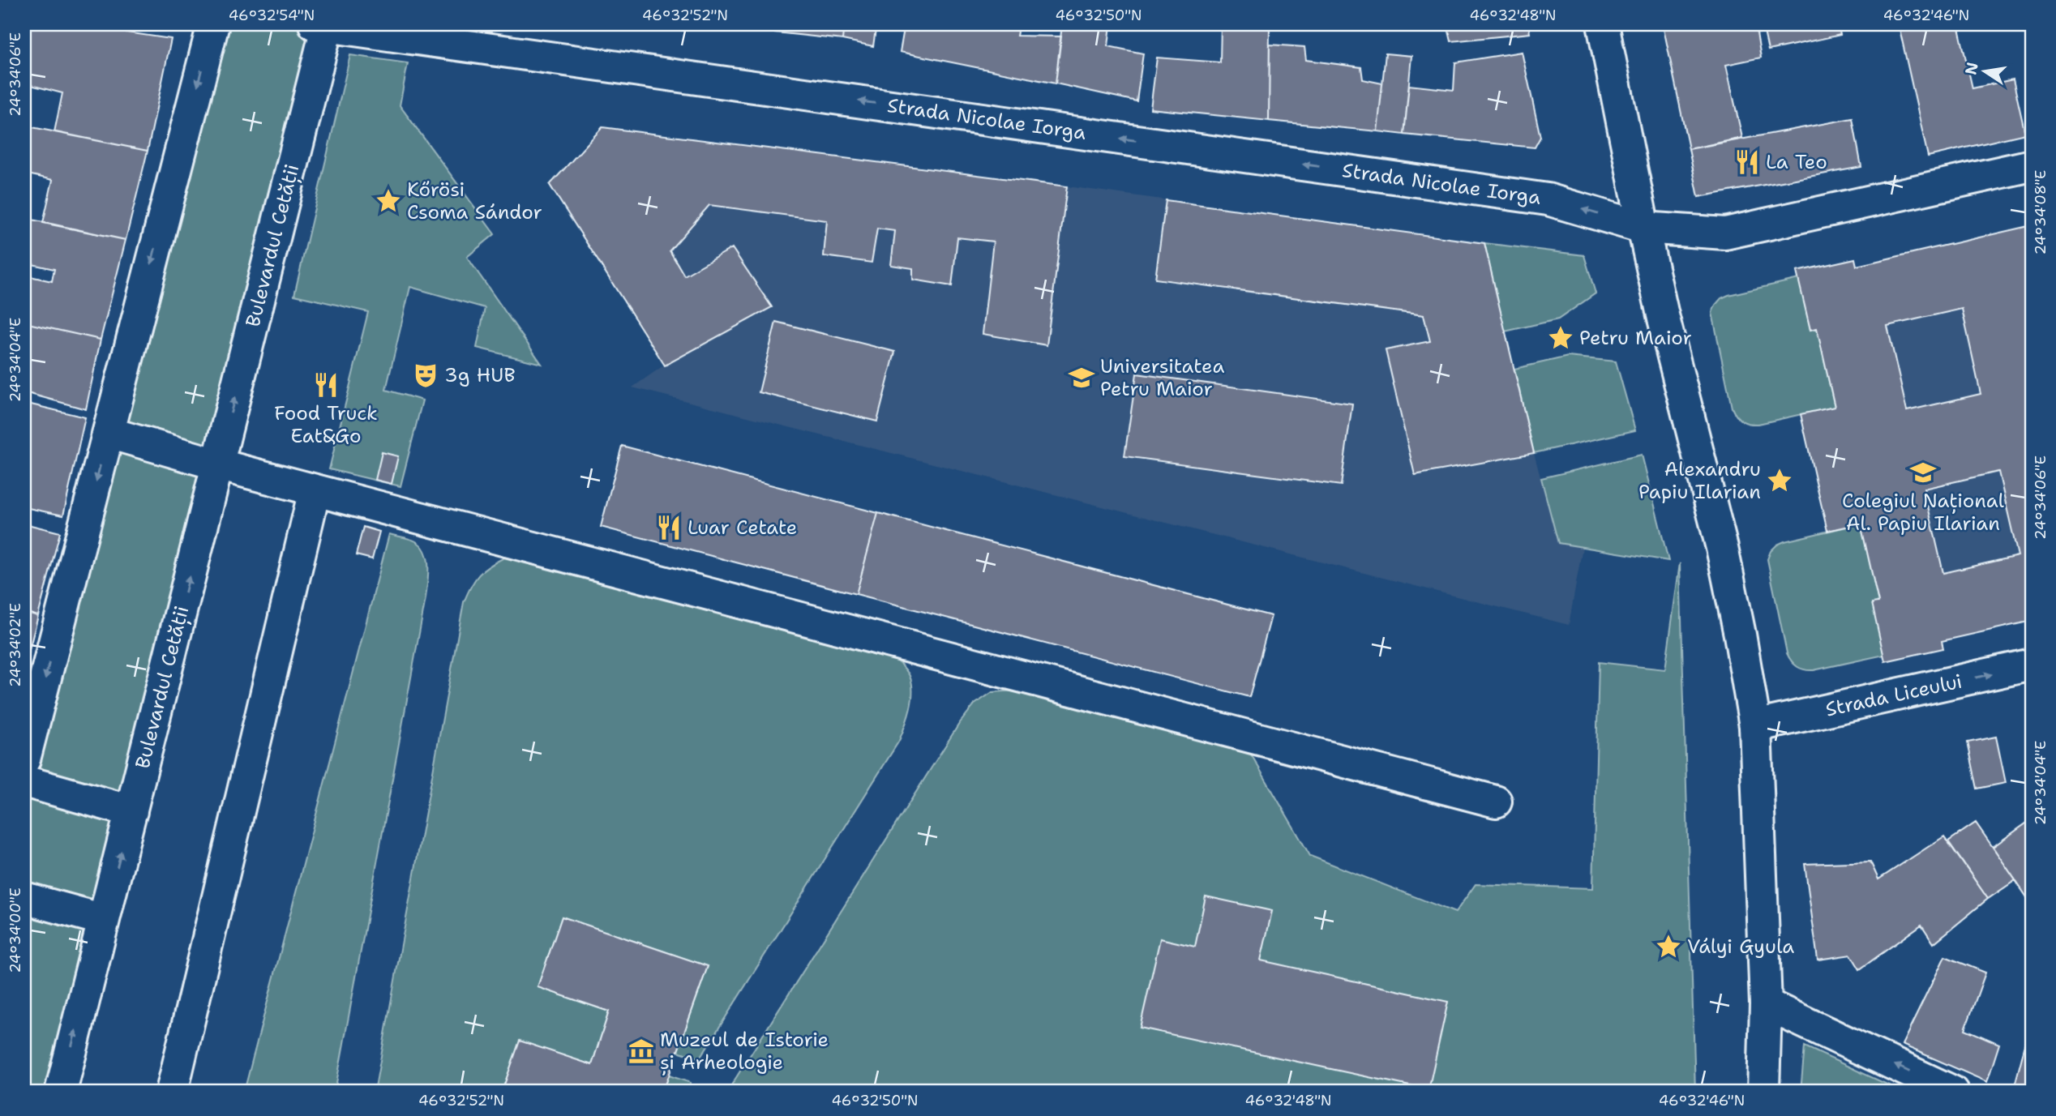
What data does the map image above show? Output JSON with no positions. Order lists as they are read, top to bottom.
{
  "streets": {
    "street": ["Strada Nicolae Iorga", "Bulevardul Cetății", "Strada Liceului"]
  },
  "crossings": [
    ["Strada Nicolae Iorga", "Bulevardul Cetății"]
  ],
  "one_way": ["Strada Nicolae Iorga", "Strada Liceului"],
  "places": {
    "restaurant": ["La Teo", "Food Truck Eat&Go", "Luar Cetate"],
    "place": [
      "Kőrösi Csoma Sándor",
      "Petru Maior",
      "Alexandru Papiu Ilarian",
      "Vályi Gyula"
    ],
    "theatre": ["3g HUB"],
    "school or university": ["Universitatea Petru Maior", "Colegiul Național Al. Papiu Ilarian"],
    "museum": ["Muzeul de Istorie și Arheologie"]
  },
  "north": "left",
  "coordinates": [
    "46°32'54\"N",
    "46°32'52\"N",
    "46°32'50\"N",
    "46°32'48\"N",
    "46°32'46\"N",
    "24°34'06\"E",
    "24°34'08\"E",
    "24°34'04\"E",
    "24°34'02\"E",
    "24°34'00\"E"
  ]
}
